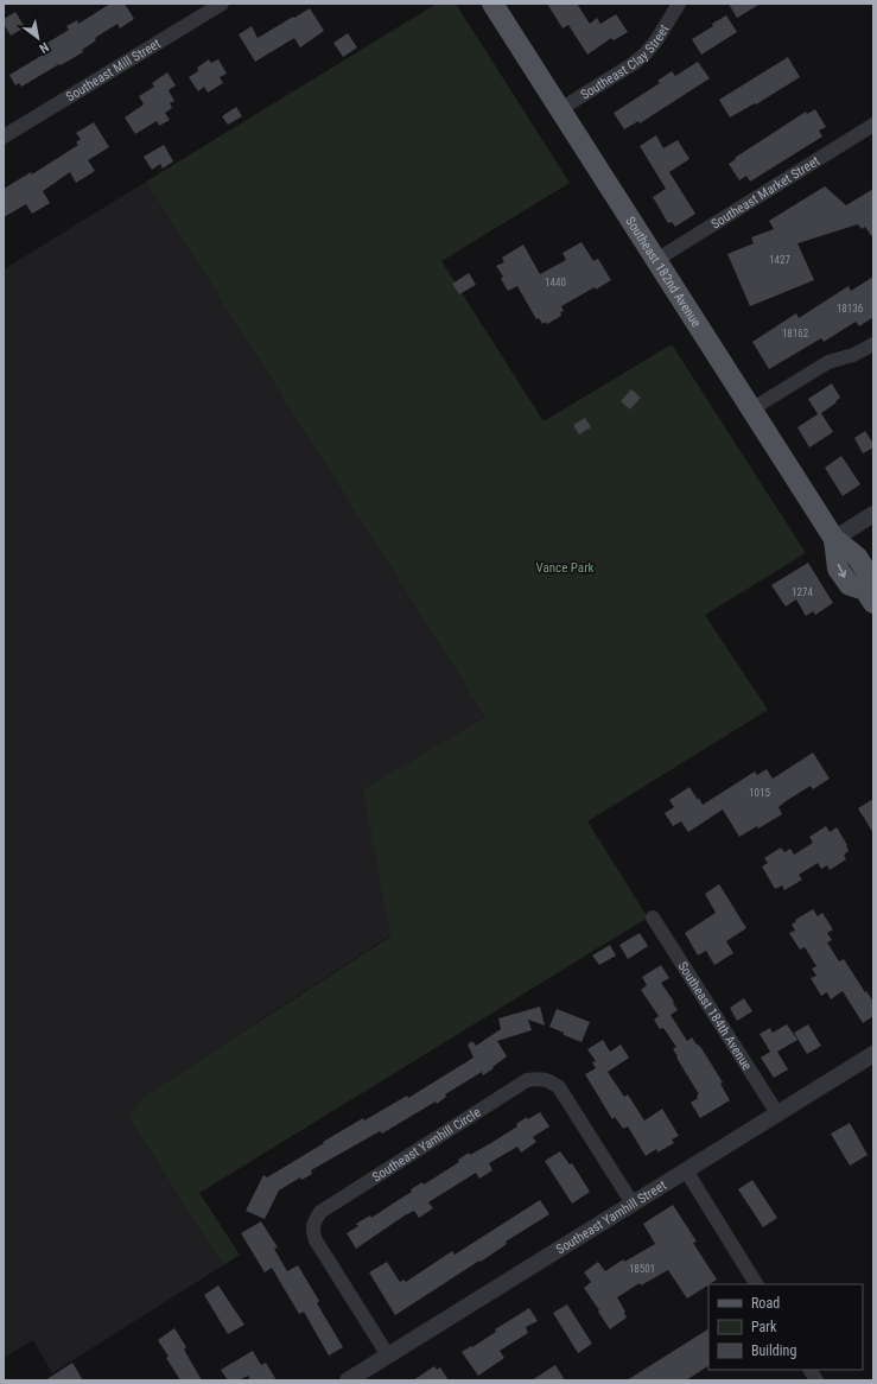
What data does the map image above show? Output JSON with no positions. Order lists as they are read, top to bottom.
{
  "streets": {
    "main road": ["Southeast 182nd Avenue"],
    "street": [
      "Southeast Clay Street",
      "Southeast Mill Street",
      "Southeast Market Street",
      "Southeast 184th Avenue",
      "Southeast Yamhill Circle",
      "Southeast Yamhill Street"
    ]
  },
  "crossings": [
    ["Southeast Clay Street", "Southeast 182nd Avenue"],
    ["Southeast Market Street", "Southeast 182nd Avenue"],
    ["Southeast 184th Avenue", "Southeast Yamhill Street"],
    ["Southeast Yamhill Circle", "Southeast Yamhill Street"]
  ],
  "parks": ["Vance Park"],
  "house_numbers": [
    "1427",
    "1440",
    "18136",
    "18162",
    "1274",
    "1015",
    "18501"
  ],
  "legend": ["Road", "Park", "Building"],
  "north": "bottom right"
}
